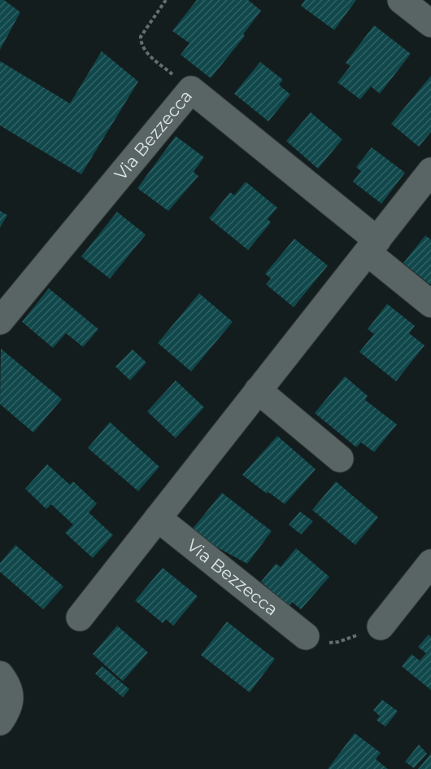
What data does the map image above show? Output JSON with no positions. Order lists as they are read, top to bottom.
{
  "streets": {
    "street": ["Via Bezzecca"]
  }
}
